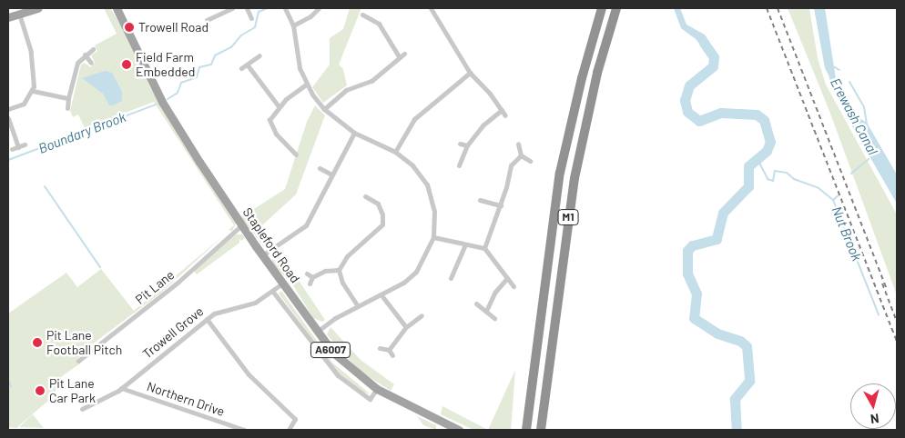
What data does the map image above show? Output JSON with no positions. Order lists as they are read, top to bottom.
{
  "streets": {
    "highway": ["M1"],
    "main road": ["Stapleford Road", "A6007"],
    "street": ["Pit Lane", "Trowell Grove", "Northern Drive"]
  },
  "crossings": [
    ["Stapleford Road", "Pit Lane"],
    ["Stapleford Road", "Trowell Grove"],
    ["Trowell Grove", "Northern Drive"]
  ],
  "water": ["Erewash Canal", "Boundary Brook", "Nut Brook"],
  "places": [
    "Trowell Road",
    "Field Farm Embedded",
    "Pit Lane Football Pitch",
    "Pit Lane Car Park"
  ],
  "north": "bottom"
}
